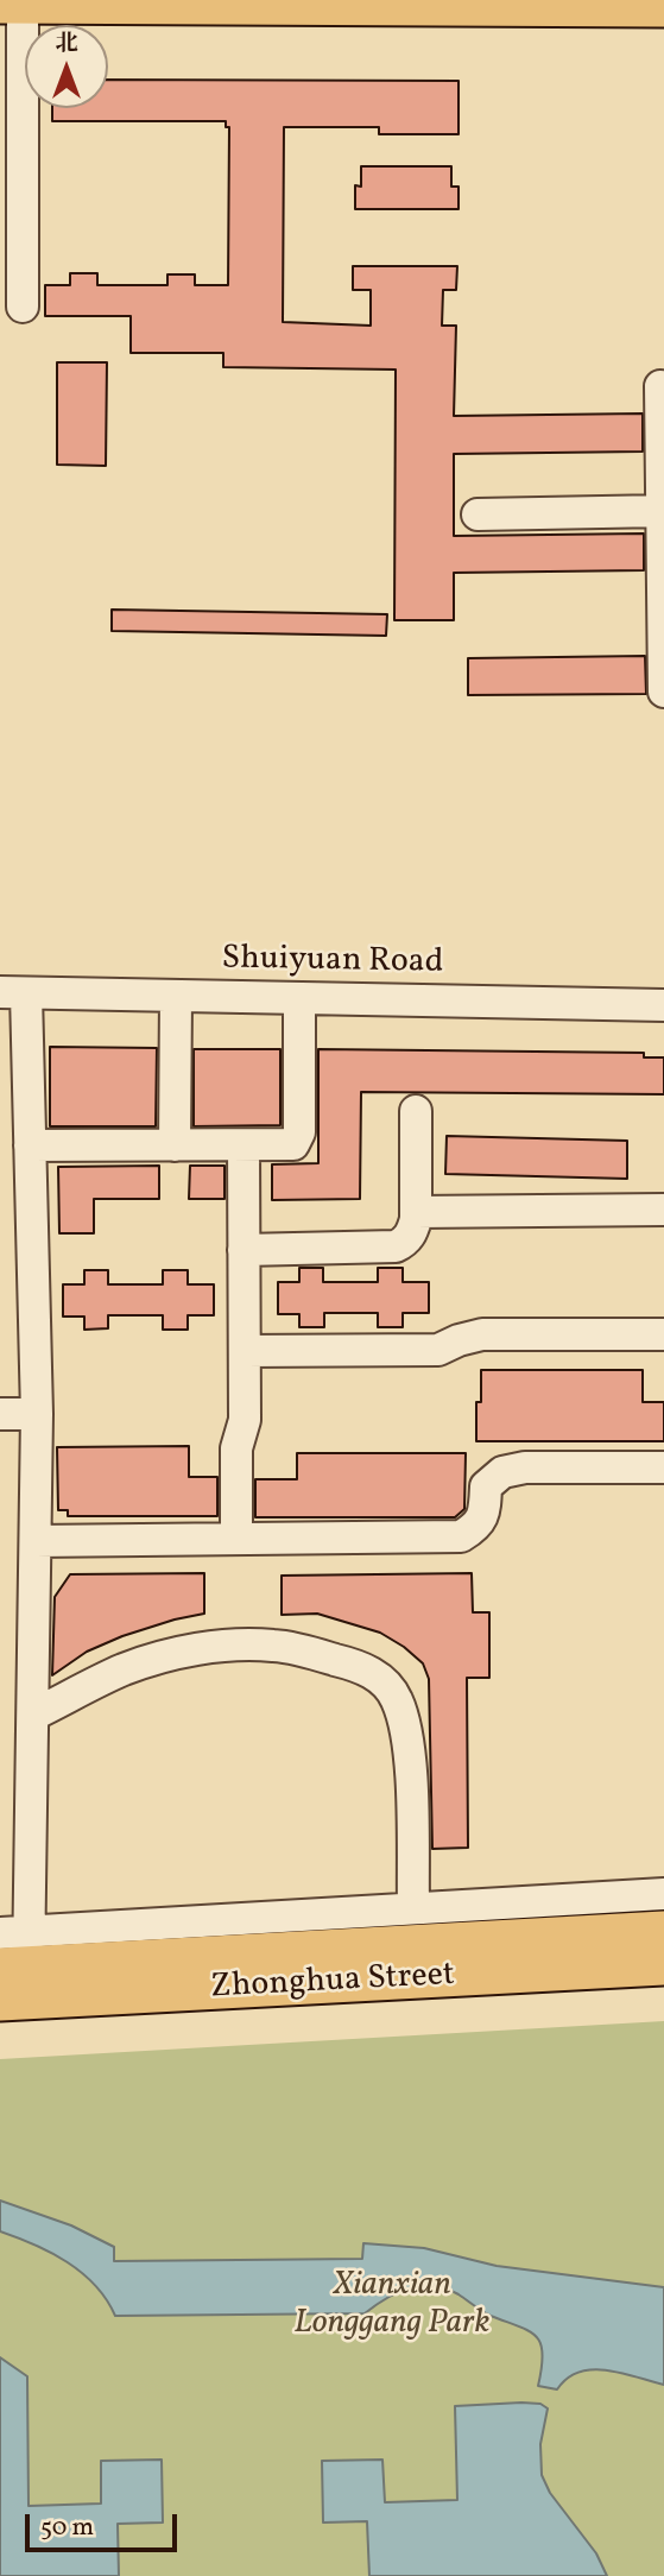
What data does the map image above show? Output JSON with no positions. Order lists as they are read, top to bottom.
{
  "streets": {
    "main road": ["Zhonghua Street"],
    "street": ["Shuiyuan Road"]
  },
  "parks": ["Xianxian Longgang Park"],
  "scale_bar": "50 m",
  "north": "top"
}
